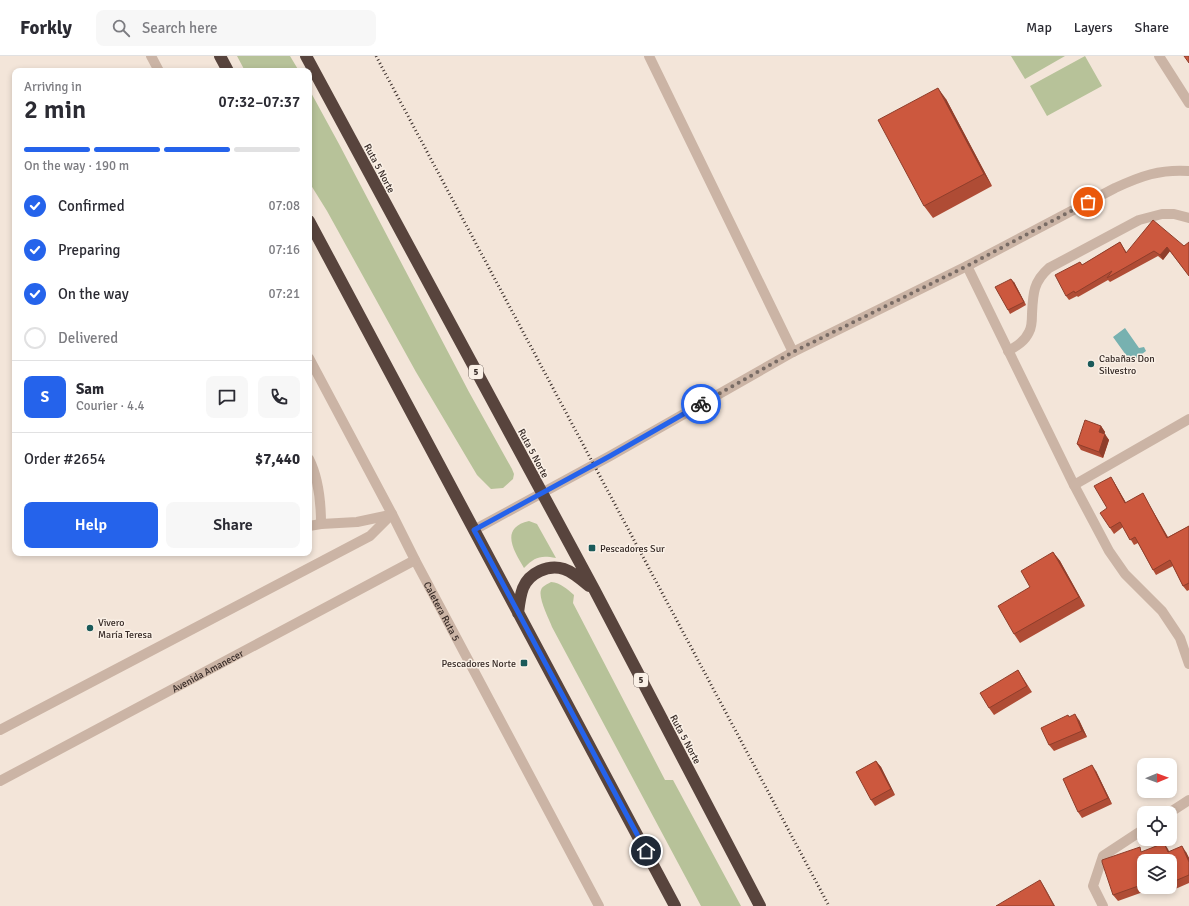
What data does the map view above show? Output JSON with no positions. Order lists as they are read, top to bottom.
{
  "streets": {
    "highway": ["Ruta 5 Norte", "5"],
    "street": ["Caletera Ruta 5", "Avenida Amanecer"]
  },
  "crossings": [
    ["Caletera Ruta 5", "Avenida Amanecer"]
  ],
  "places": {
    "other": ["Cabañas Don Silvestro", "Vivero María Teresa"],
    "transit": ["Pescadores Sur", "Pescadores Norte"]
  },
  "north": "right",
  "page": {
    "header": "Forkly",
    "search": "Search here",
    "nav": ["Map", "Layers", "Share"],
    "heading": ["2 min", "Arriving in", "07:32–07:37"],
    "panel": [
      "Sam",
      "Courier · 4.4",
      "Order #2654",
      "$7,440"
    ],
    "bar": "On the way · 190 m",
    "list": [
      ["Confirmed", "07:08"],
      ["Preparing", "07:16"],
      ["On the way", "07:21"],
      "Delivered"
    ],
    "round": "S",
    "buttons": ["Help", "Share"]
  }
}
